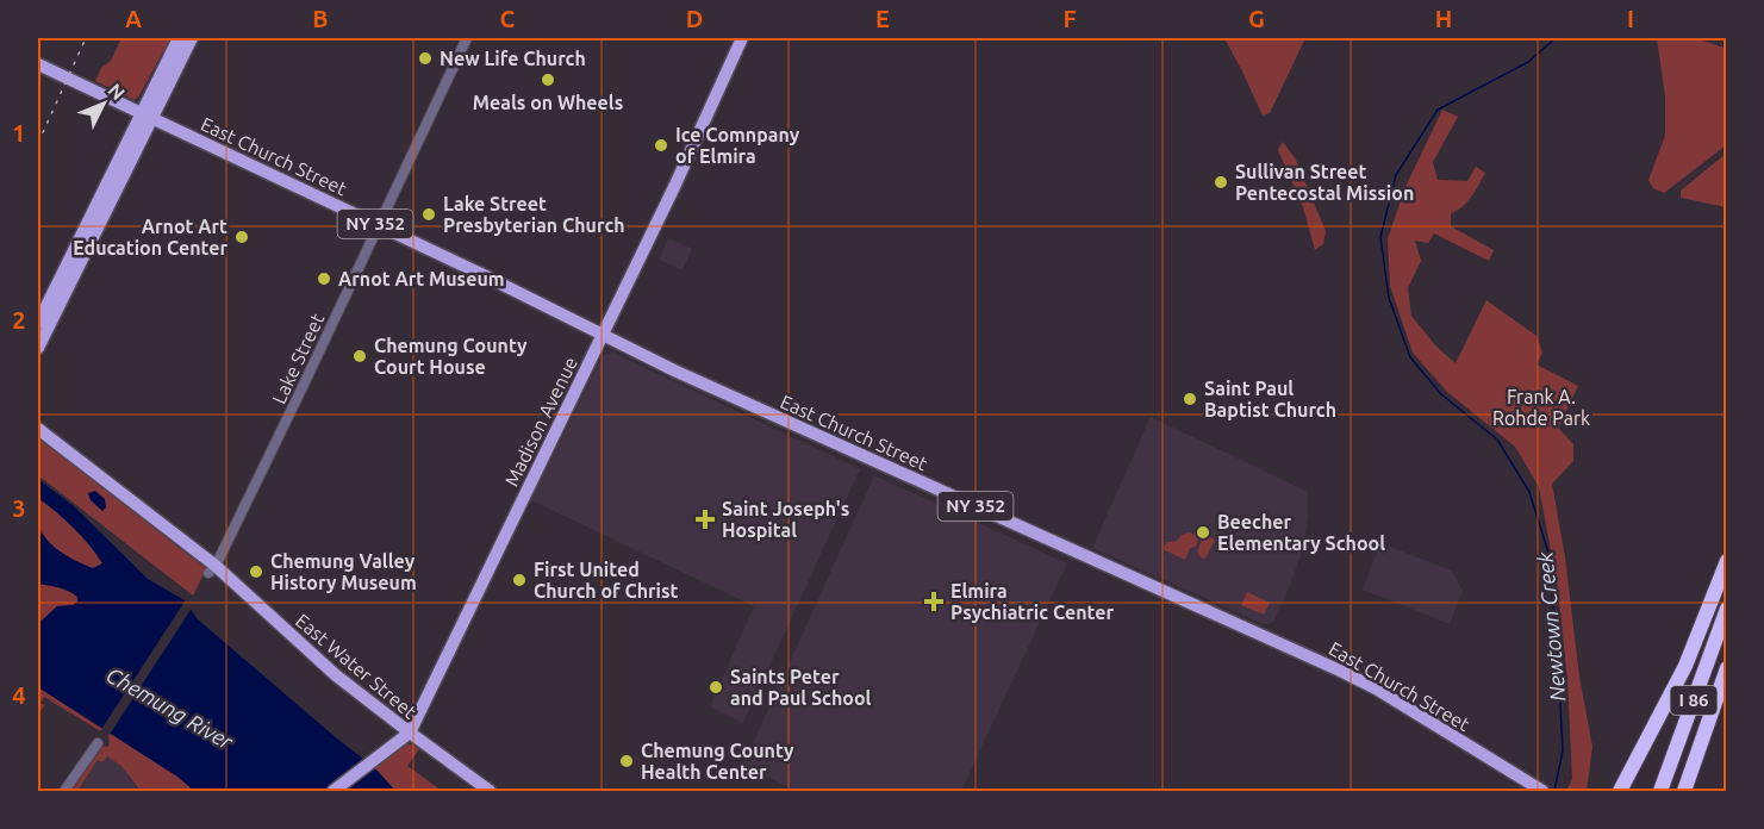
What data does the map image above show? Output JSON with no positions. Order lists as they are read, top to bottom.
{
  "streets": {
    "highway": ["I 86"],
    "main road": [
      "East Church Street",
      "NY 352",
      "Madison Avenue",
      "East Water Street"
    ],
    "street": ["Lake Street"]
  },
  "crossings": [
    ["East Church Street", "NY 352"],
    ["East Church Street", "Lake Street"],
    ["East Church Street", "Madison Avenue"],
    ["Lake Street", "East Water Street"],
    ["Madison Avenue", "East Water Street"]
  ],
  "water": ["Newtown Creek", "Chemung River"],
  "parks": ["Frank A. Rohde Park"],
  "places": {
    "other": [
      "New Life Church",
      "Meals on Wheels",
      "Ice Comnpany of Elmira",
      "Sullivan Street Pentecostal Mission",
      "Lake Street Presbyterian Church",
      "Arnot Art Education Center",
      "Arnot Art Museum",
      "Chemung County Court House",
      "Saint Paul Baptist Church",
      "Beecher Elementary School",
      "Chemung Valley History Museum",
      "First United Church of Christ",
      "Saints Peter and Paul School",
      "Chemung County Health Center"
    ],
    "health": ["Saint Joseph's Hospital", "Elmira Psychiatric Center"]
  },
  "north": "top right",
  "grid": {
    "columns": [
      "A",
      "B",
      "C",
      "D",
      "E",
      "F",
      "G",
      "H",
      "I"
    ],
    "rows": [
      "1",
      "2",
      "3",
      "4"
    ]
  }
}
